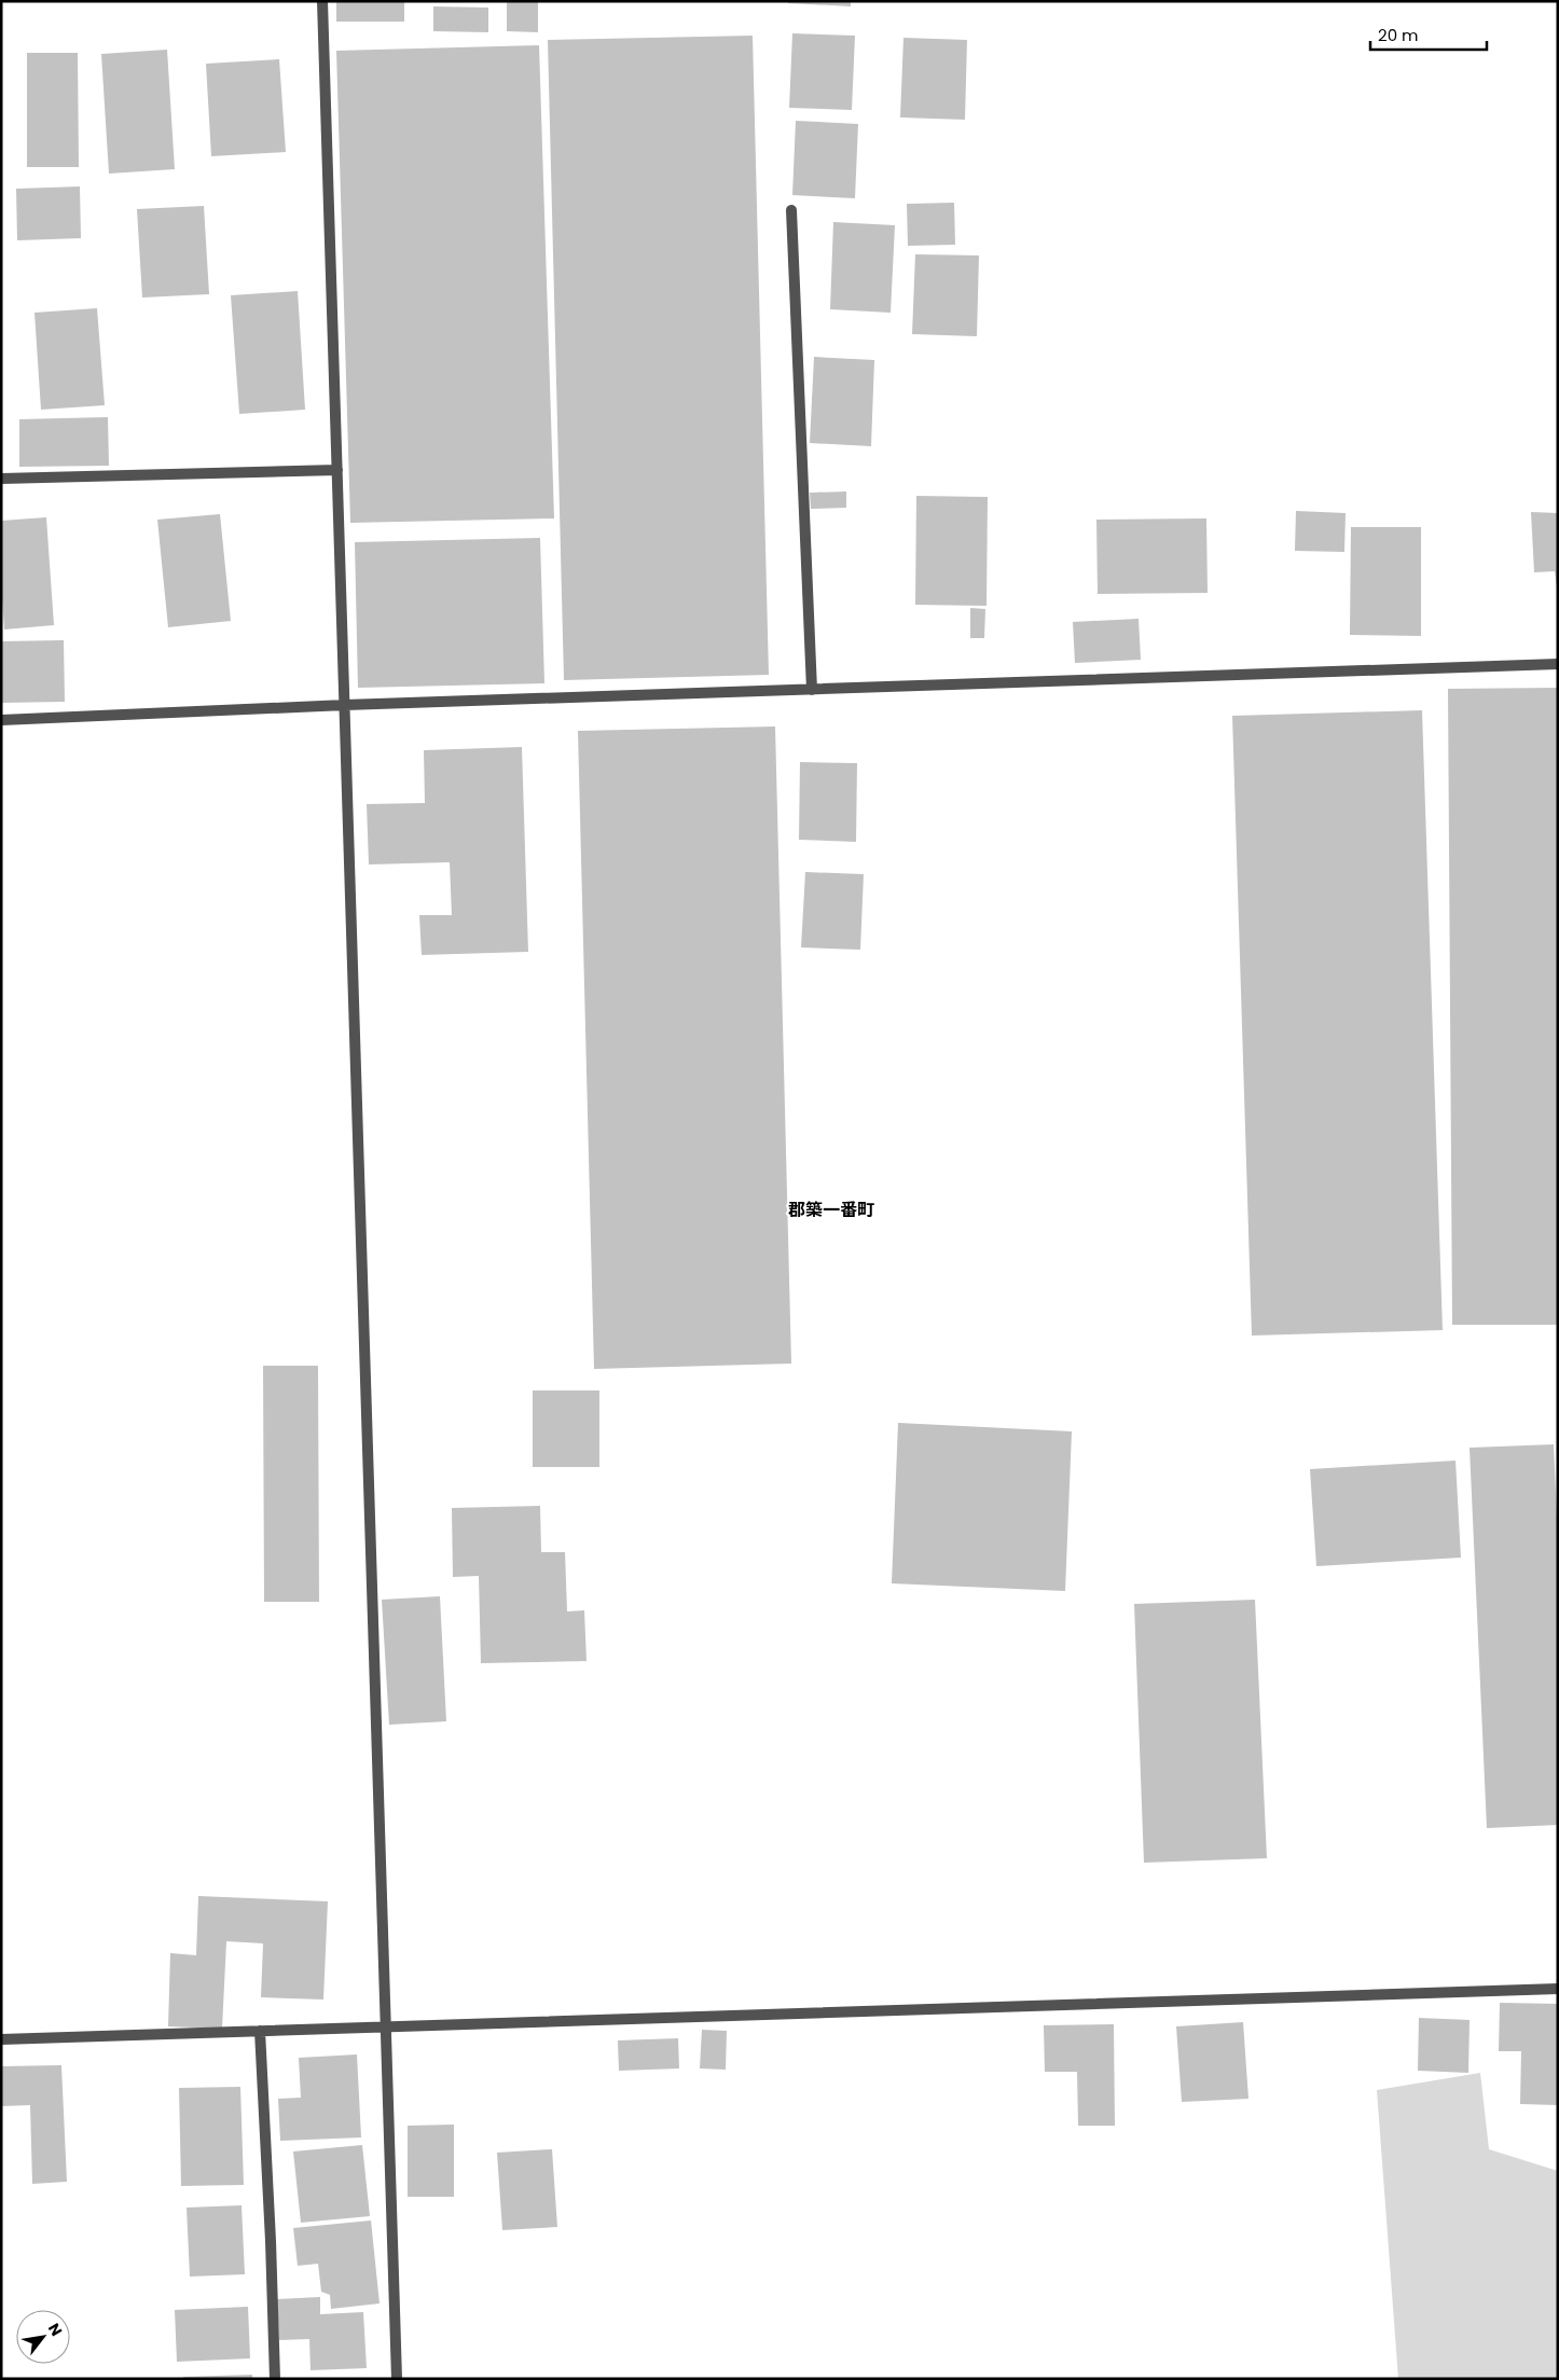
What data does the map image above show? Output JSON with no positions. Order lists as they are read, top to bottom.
{
  "districts": ["郡築一番町"],
  "scale_bar": "20 m",
  "north": "top right"
}
